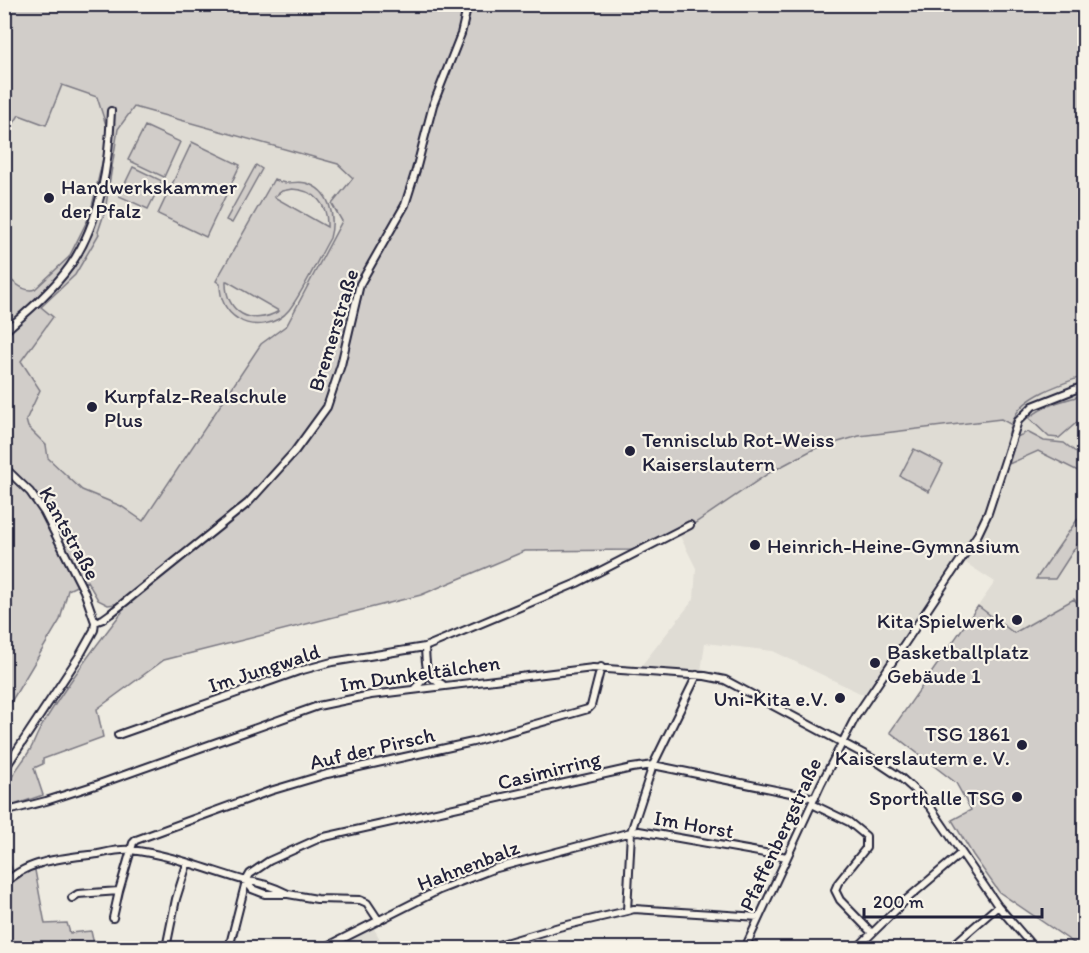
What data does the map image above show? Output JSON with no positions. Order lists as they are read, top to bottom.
{
  "streets": {
    "street": [
      "Bremerstraße",
      "Kantstraße",
      "Im Jungwald",
      "Im Dunkeltälchen",
      "Auf der Pirsch",
      "Casimirring",
      "Im Horst",
      "Pfaffenbergstraße",
      "Hahnenbalz"
    ]
  },
  "crossings": [
    ["Bremerstraße", "Kantstraße"],
    ["Im Dunkeltälchen", "Auf der Pirsch"],
    ["Im Dunkeltälchen", "Pfaffenbergstraße"],
    ["Casimirring", "Pfaffenbergstraße"],
    ["Im Horst", "Pfaffenbergstraße"],
    ["Im Horst", "Hahnenbalz"]
  ],
  "places": [
    "Handwerkskammer der Pfalz",
    "Kurpfalz-Realschule Plus",
    "Tennisclub Rot-Weiss Kaiserslautern",
    "Heinrich-Heine-Gymnasium",
    "Kita Spielwerk",
    "Basketballplatz Gebäude 1",
    "Uni-Kita e.V.",
    "TSG 1861 Kaiserslautern e. V.",
    "Sporthalle TSG"
  ],
  "scale_bar": "200 m"
}
